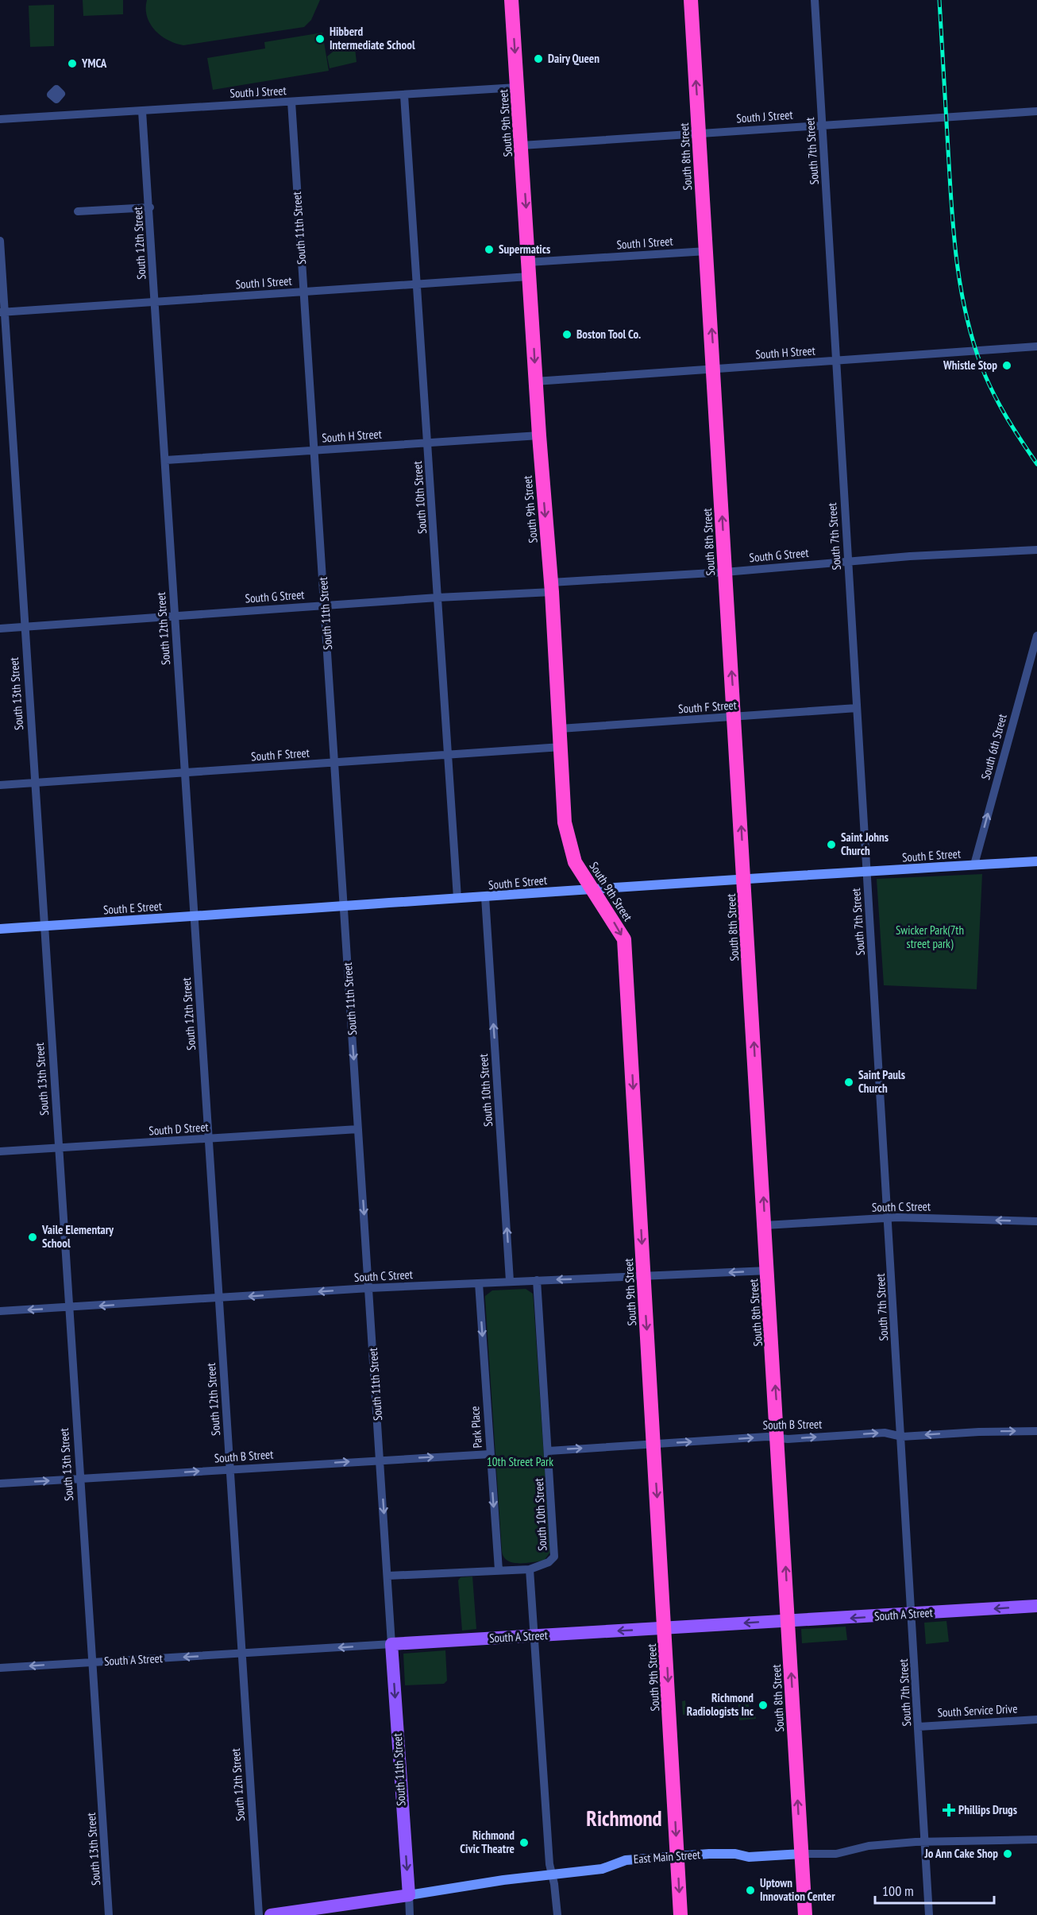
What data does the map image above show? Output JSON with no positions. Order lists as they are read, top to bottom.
{
  "streets": {
    "highway": ["South 9th Street", "South 8th Street"],
    "main road": ["South 11th Street", "South A Street", "East Main Street"],
    "street": [
      "South J Street",
      "South 7th Street",
      "South 12th Street",
      "South I Street",
      "South H Street",
      "South 10th Street",
      "South G Street",
      "South 13th Street",
      "South F Street",
      "South 6th Street",
      "South E Street",
      "South D Street",
      "South C Street",
      "South B Street",
      "Park Place",
      "South Service Drive"
    ]
  },
  "crossings": [
    ["South J Street", "South 9th Street"],
    ["South J Street", "South 7th Street"],
    ["South J Street", "South 8th Street"],
    ["South J Street", "South 11th Street"],
    ["South J Street", "South 12th Street"],
    ["South J Street", "South 10th Street"],
    ["South 9th Street", "South I Street"],
    ["South 9th Street", "South H Street"],
    ["South 9th Street", "South G Street"],
    ["South 9th Street", "South F Street"],
    ["South 9th Street", "South E Street"],
    ["South 9th Street", "South C Street"],
    ["South 9th Street", "South B Street"],
    ["South 9th Street", "South A Street"],
    ["South 9th Street", "East Main Street"],
    ["South 7th Street", "South H Street"],
    ["South 7th Street", "South G Street"],
    ["South 7th Street", "South F Street"],
    ["South 7th Street", "South E Street"],
    ["South 7th Street", "South C Street"],
    ["South 7th Street", "South B Street"],
    ["South 7th Street", "South A Street"],
    ["South 7th Street", "South Service Drive"],
    ["South 7th Street", "East Main Street"],
    ["South 8th Street", "South I Street"],
    ["South 8th Street", "South H Street"],
    ["South 8th Street", "South G Street"],
    ["South 8th Street", "South F Street"],
    ["South 8th Street", "South E Street"],
    ["South 8th Street", "South C Street"],
    ["South 8th Street", "South B Street"],
    ["South 8th Street", "South A Street"],
    ["South 8th Street", "East Main Street"],
    ["South 11th Street", "South I Street"],
    ["South 11th Street", "South H Street"],
    ["South 11th Street", "South G Street"],
    ["South 11th Street", "South F Street"],
    ["South 11th Street", "South E Street"],
    ["South 11th Street", "South D Street"],
    ["South 11th Street", "South C Street"],
    ["South 11th Street", "South B Street"],
    ["South 11th Street", "South A Street"],
    ["South 11th Street", "East Main Street"],
    ["South 12th Street", "South I Street"],
    ["South 12th Street", "South H Street"],
    ["South 12th Street", "South G Street"],
    ["South 12th Street", "South F Street"],
    ["South 12th Street", "South E Street"],
    ["South 12th Street", "South D Street"],
    ["South 12th Street", "South C Street"],
    ["South 12th Street", "South B Street"],
    ["South 12th Street", "South A Street"],
    ["South I Street", "South 10th Street"],
    ["South I Street", "South 13th Street"],
    ["South H Street", "South 10th Street"],
    ["South 10th Street", "South G Street"],
    ["South 10th Street", "South F Street"],
    ["South 10th Street", "South E Street"],
    ["South 10th Street", "South C Street"],
    ["South 10th Street", "South B Street"],
    ["South G Street", "South 13th Street"],
    ["South 13th Street", "South F Street"],
    ["South 13th Street", "South E Street"],
    ["South 13th Street", "South D Street"],
    ["South 13th Street", "South C Street"],
    ["South 13th Street", "South B Street"],
    ["South 13th Street", "South A Street"],
    ["South 6th Street", "South E Street"],
    ["South C Street", "Park Place"],
    ["South B Street", "Park Place"]
  ],
  "one_way": [
    "South 9th Street",
    "South 8th Street",
    "South 11th Street",
    "South 6th Street",
    "South C Street",
    "South B Street",
    "Park Place",
    "South A Street"
  ],
  "districts": ["Richmond"],
  "parks": ["Swicker Park(7th street park)", "10th Street Park"],
  "places": {
    "other": [
      "Hibberd Intermediate School",
      "Dairy Queen",
      "YMCA",
      "Supermatics",
      "Boston Tool Co.",
      "Whistle Stop",
      "Saint Johns Church",
      "Saint Pauls Church",
      "Vaile Elementary School",
      "Richmond Radiologists Inc",
      "Richmond Civic Theatre",
      "Jo Ann Cake Shop",
      "Uptown Innovation Center"
    ],
    "health": ["Phillips Drugs"]
  },
  "scale_bar": "100 m"
}
